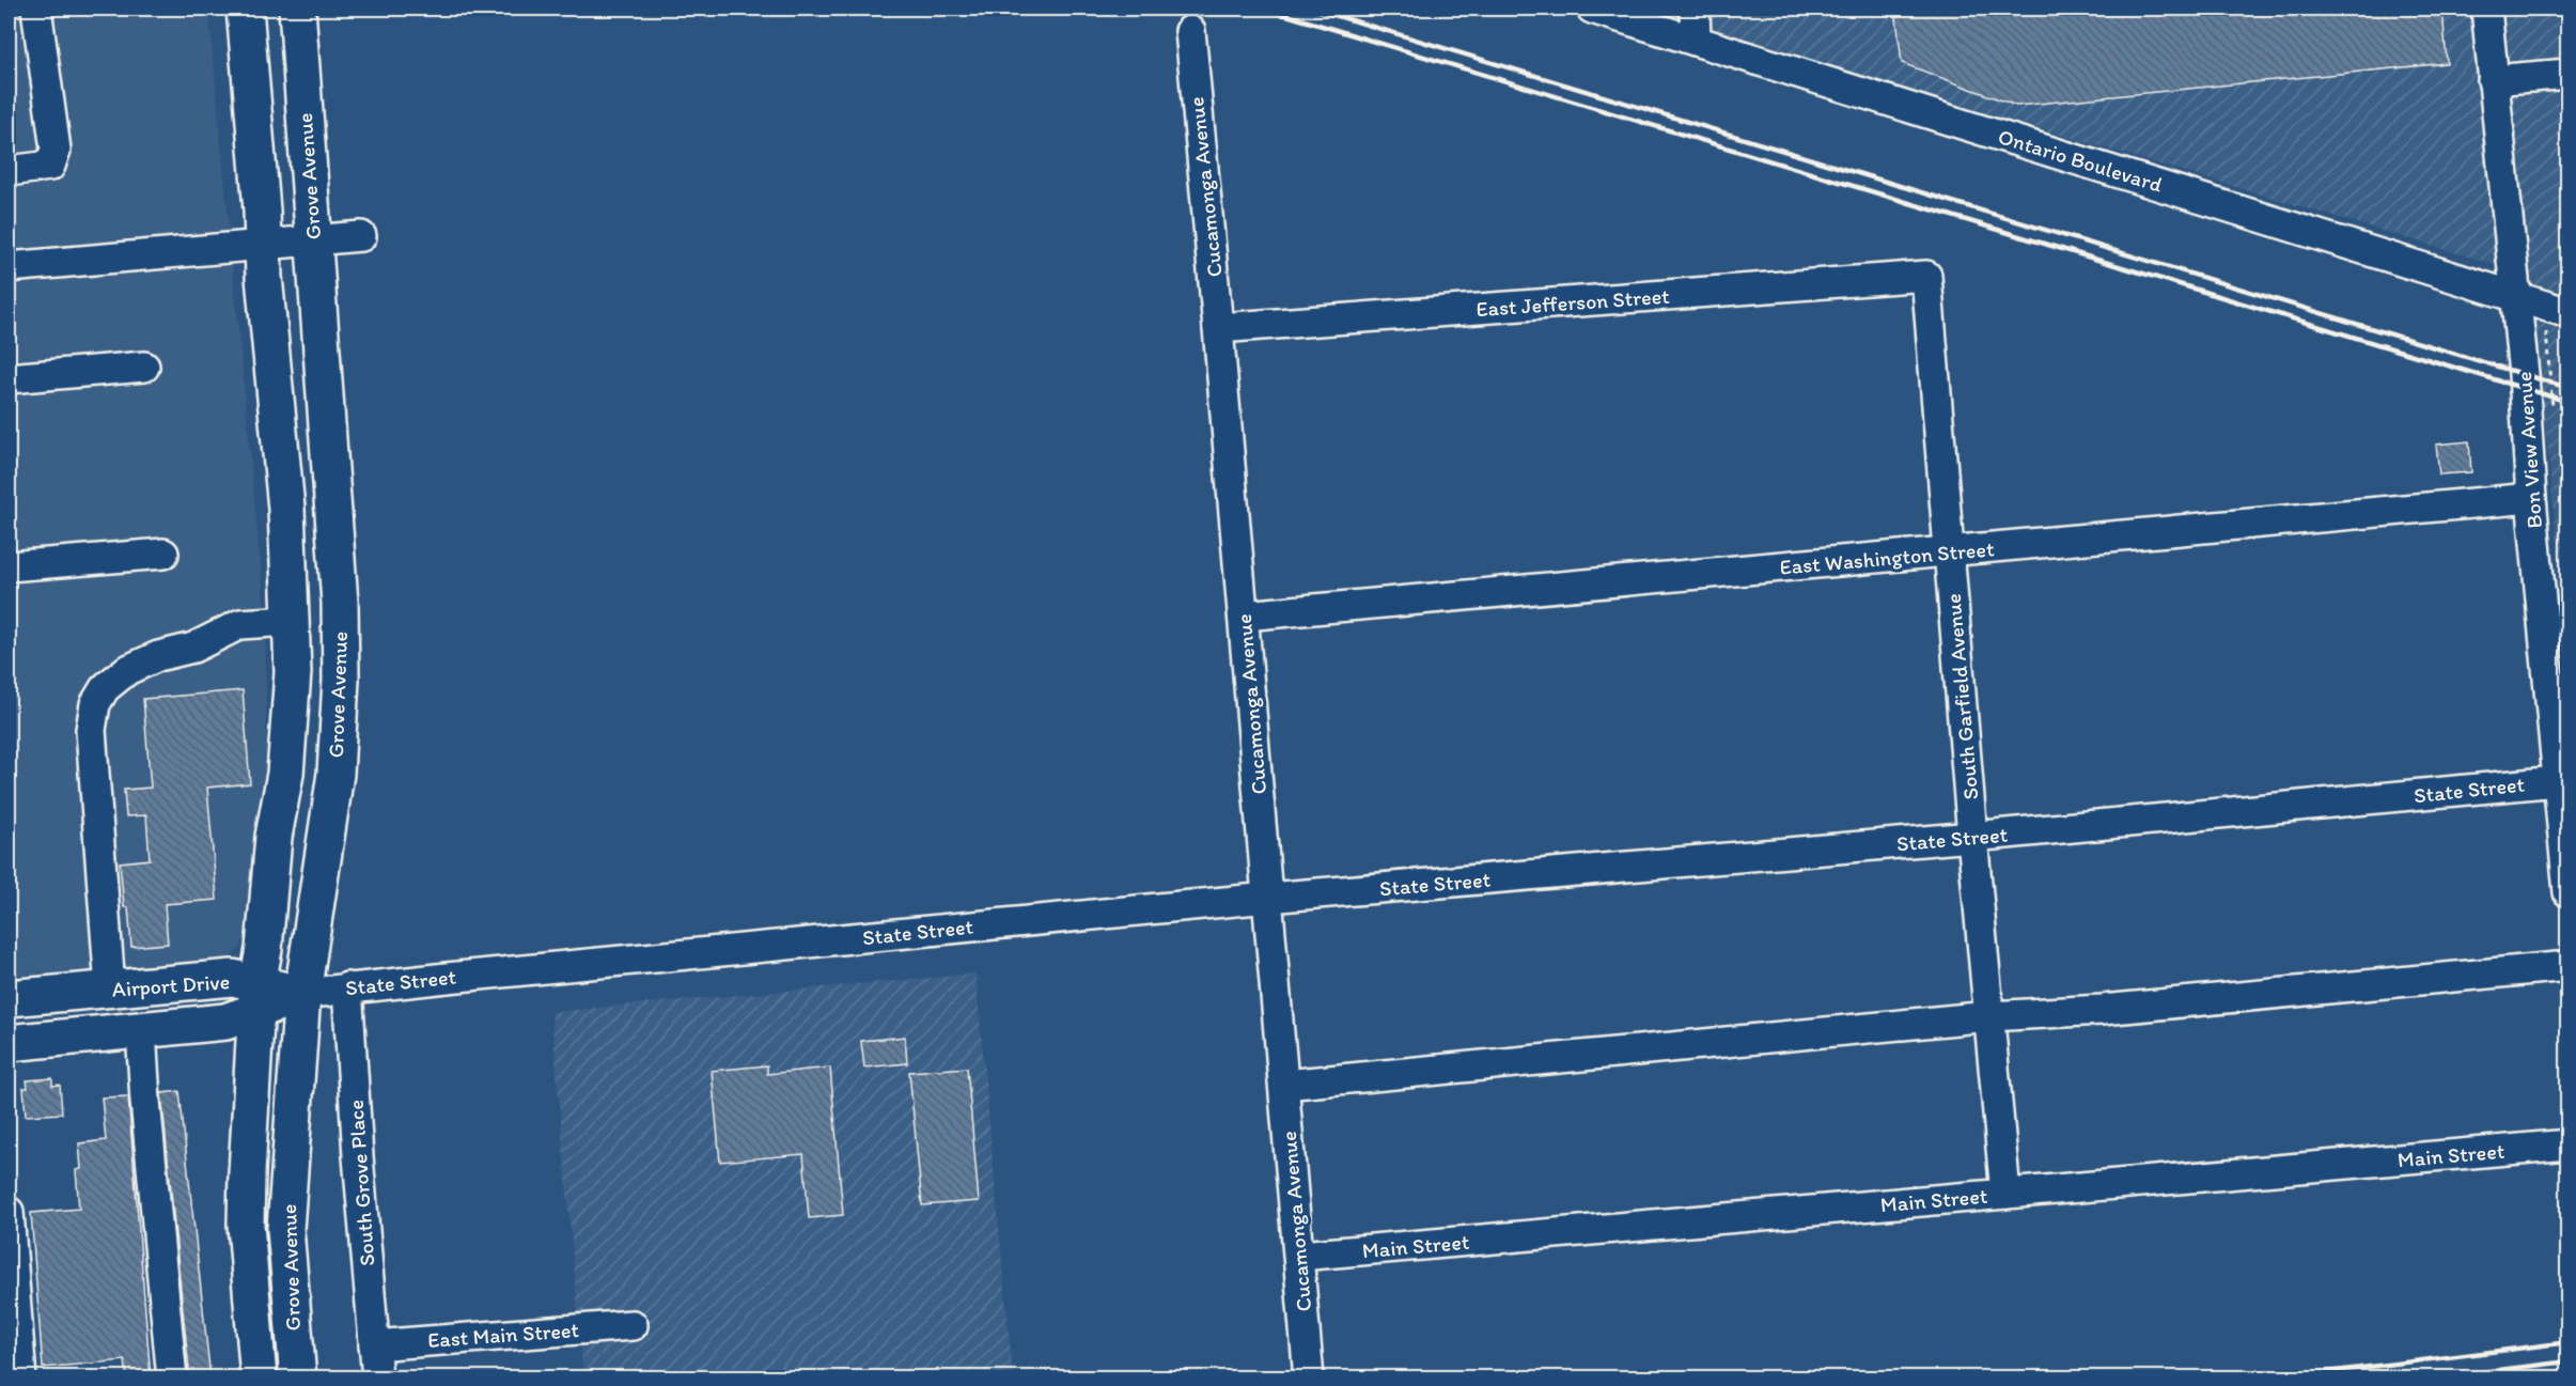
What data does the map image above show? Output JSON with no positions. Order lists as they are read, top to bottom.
{
  "streets": {
    "main road": ["Grove Avenue", "Airport Drive"],
    "street": [
      "Ontario Boulevard",
      "Cucamonga Avenue",
      "East Jefferson Street",
      "Bon View Avenue",
      "East Washington Street",
      "South Garfield Avenue",
      "State Street",
      "Main Street",
      "South Grove Place",
      "East Main Street"
    ]
  },
  "crossings": [
    ["Ontario Boulevard", "Bon View Avenue"],
    ["Grove Avenue", "State Street"],
    ["Grove Avenue", "Airport Drive"],
    ["Cucamonga Avenue", "East Jefferson Street"],
    ["Cucamonga Avenue", "East Washington Street"],
    ["Cucamonga Avenue", "State Street"],
    ["Cucamonga Avenue", "Main Street"],
    ["East Jefferson Street", "South Garfield Avenue"],
    ["Bon View Avenue", "East Washington Street"],
    ["Bon View Avenue", "State Street"],
    ["East Washington Street", "South Garfield Avenue"],
    ["South Garfield Avenue", "State Street"],
    ["South Garfield Avenue", "Main Street"],
    ["State Street", "Airport Drive"],
    ["State Street", "South Grove Place"],
    ["South Grove Place", "East Main Street"]
  ]
}
